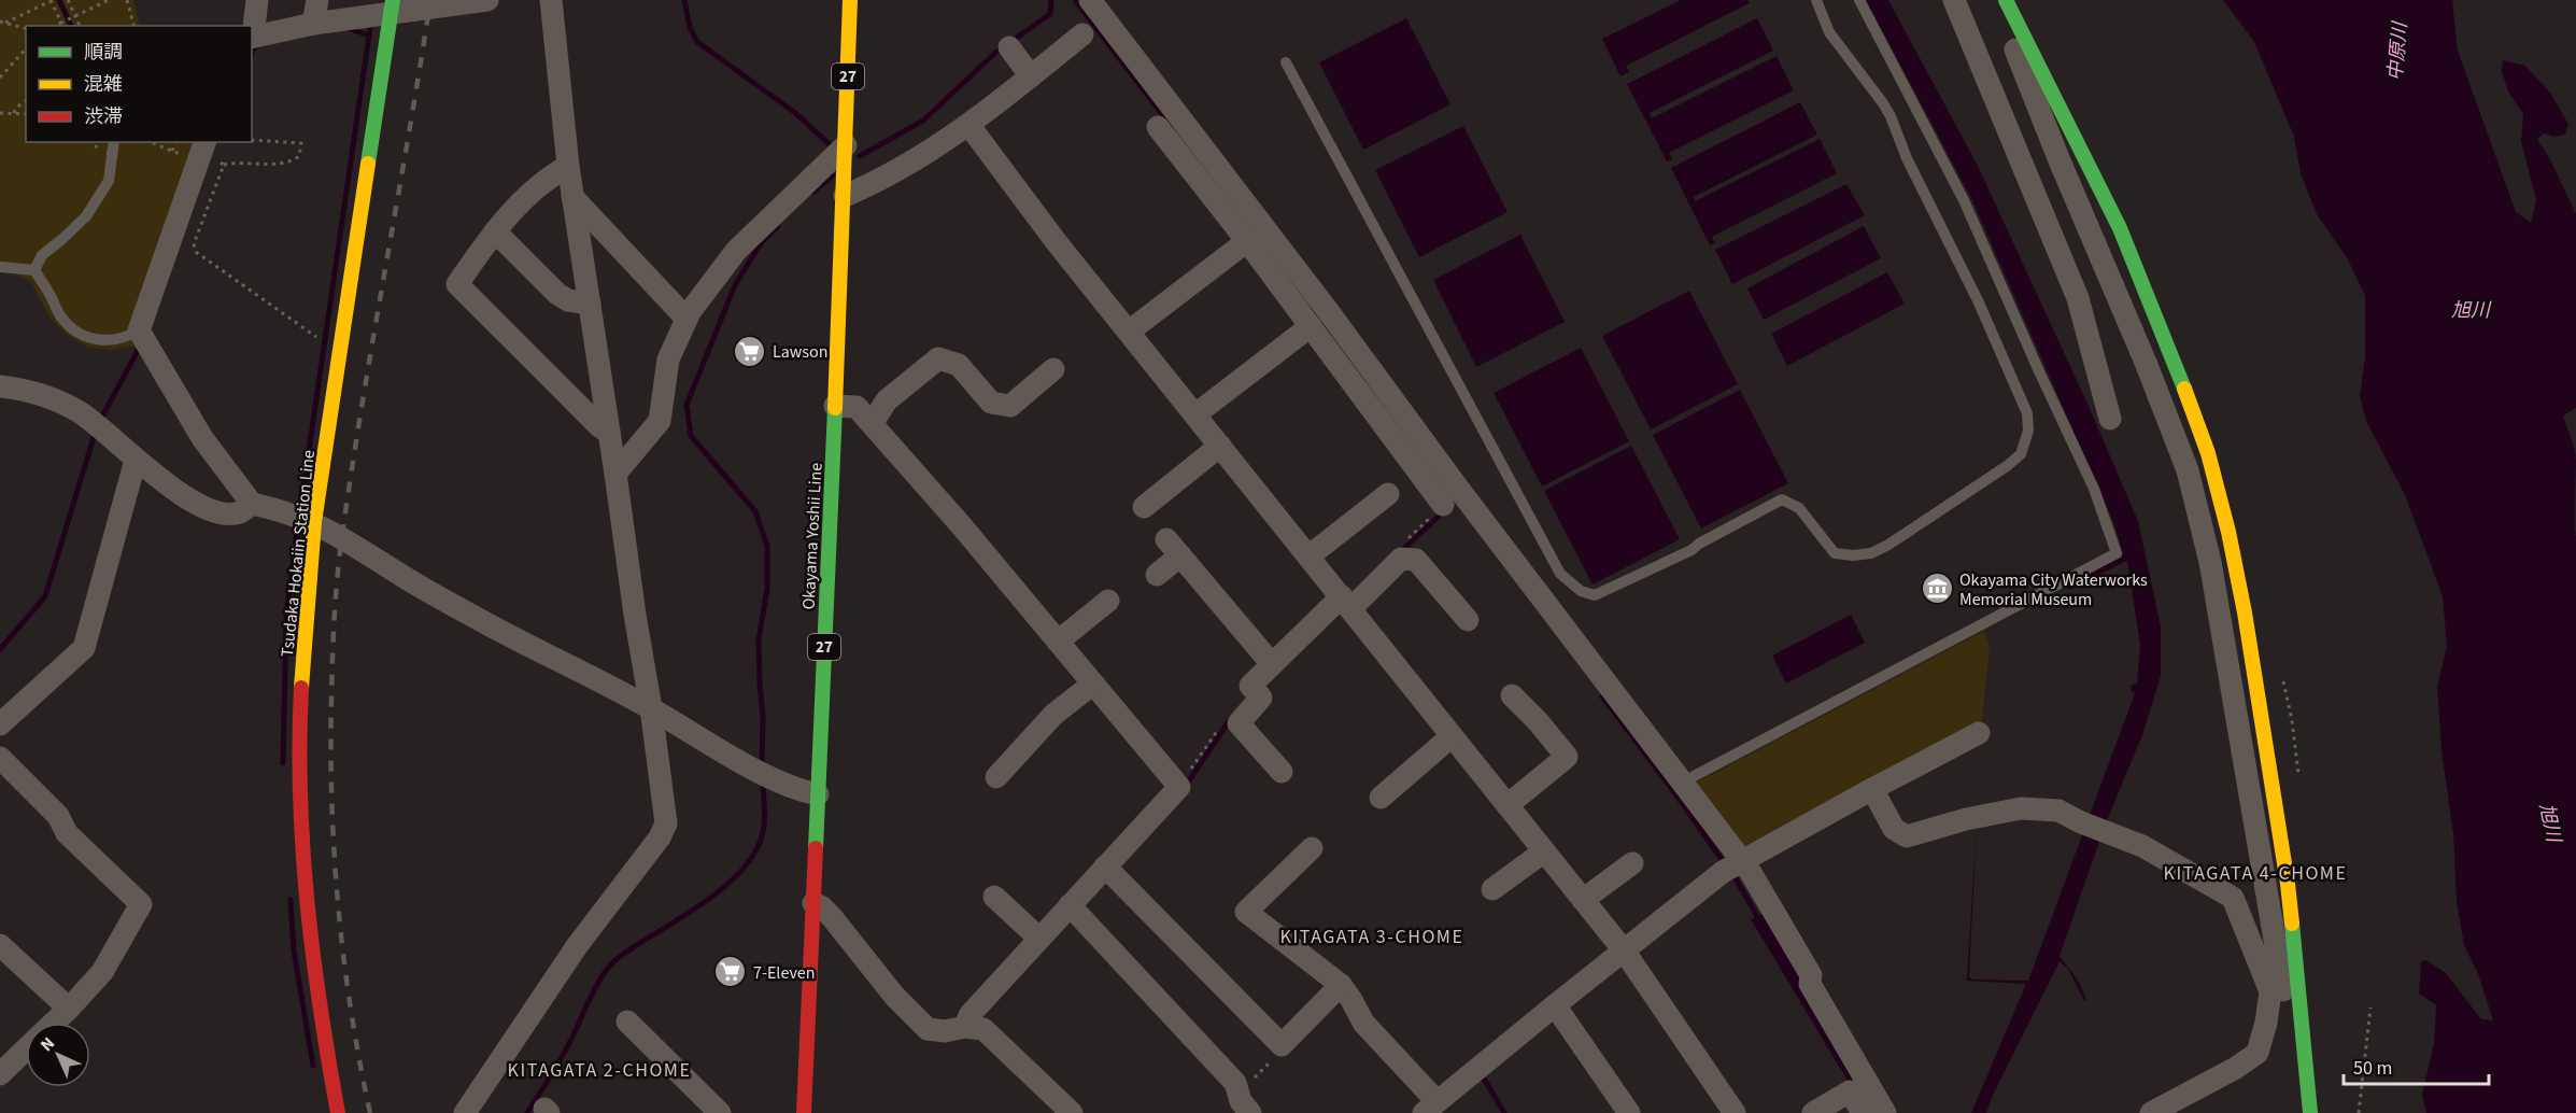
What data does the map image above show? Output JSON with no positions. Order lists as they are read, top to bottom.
{
  "streets": {
    "main road": ["27", "Okayama Yoshii Line", "Tsudaka Hokaiin Station Line"]
  },
  "districts": ["KITAGATA 4-CHOME", "KITAGATA 3-CHOME", "KITAGATA 2-CHOME"],
  "water": ["中原川", "旭川"],
  "places": {
    "supermarket": ["Lawson", "7-Eleven"],
    "museum": ["Okayama City Waterworks Memorial Museum"]
  },
  "legend": ["順調", "混雑", "渋滞"],
  "scale_bar": "50 m",
  "north": "top left"
}
